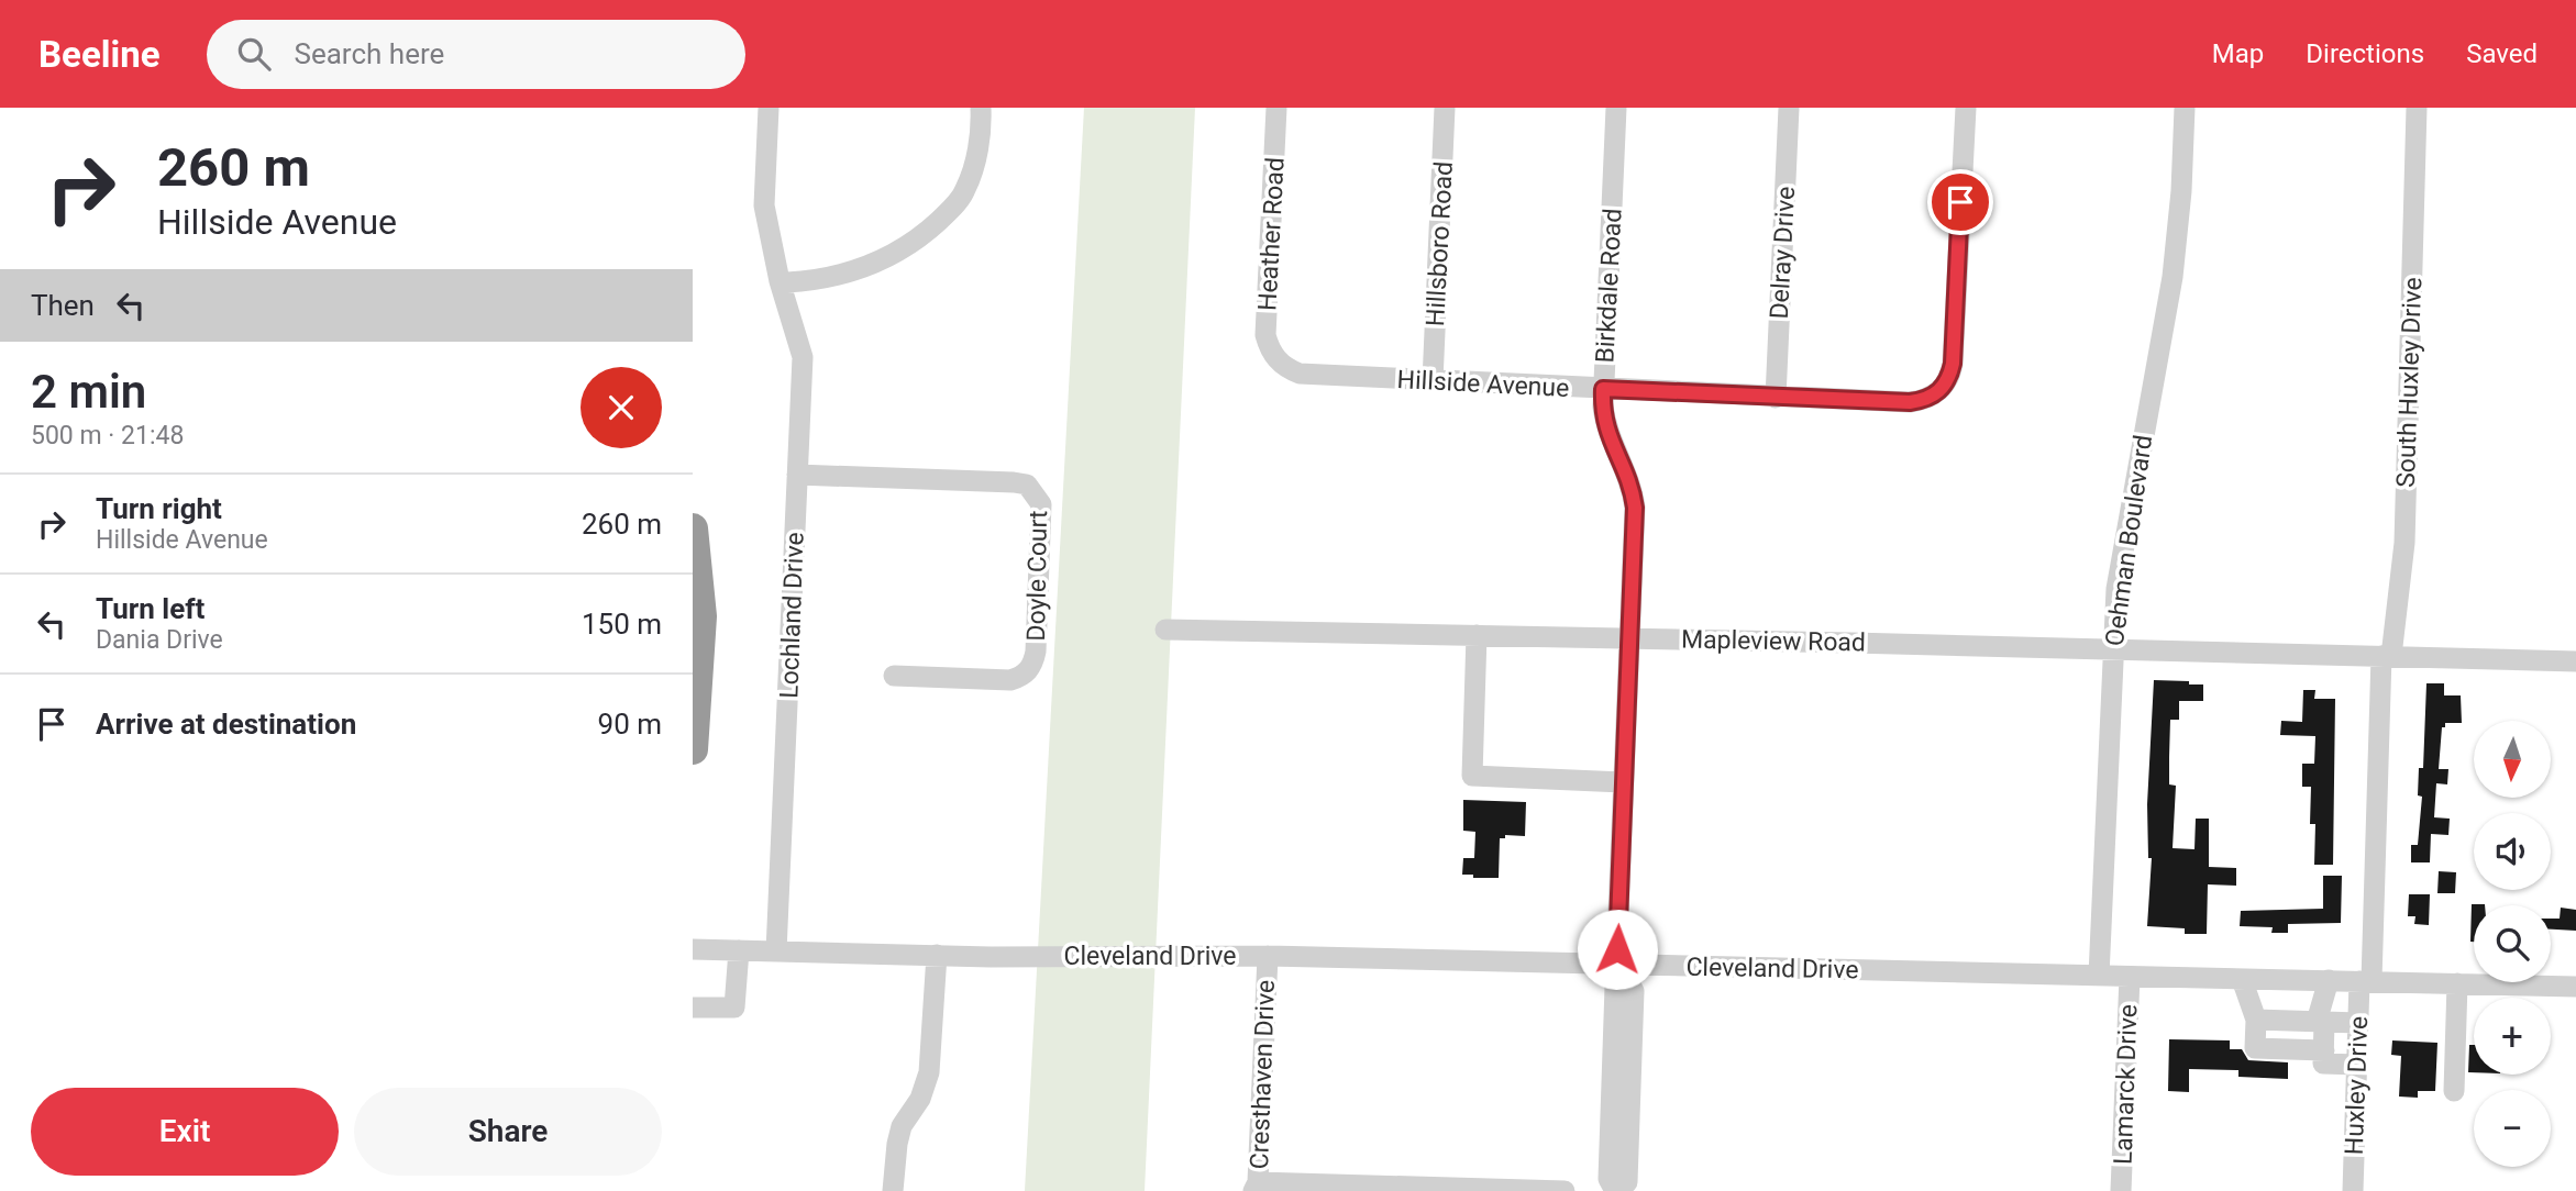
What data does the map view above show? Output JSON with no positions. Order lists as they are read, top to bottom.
{
  "streets": {
    "street": [
      "Heather Road",
      "Hillsboro Road",
      "Delray Drive",
      "Birkdale Road",
      "South Huxley Drive",
      "Hillside Avenue",
      "Oehman Boulevard",
      "Doyle Court",
      "Lochland Drive",
      "Mapleview Road",
      "Cleveland Drive",
      "Cresthaven Drive",
      "Lamarck Drive",
      "Huxley Drive"
    ]
  },
  "crossings": [
    ["Heather Road", "Hillside Avenue"],
    ["Hillsboro Road", "Hillside Avenue"],
    ["Delray Drive", "Hillside Avenue"],
    ["Birkdale Road", "Hillside Avenue"],
    ["Birkdale Road", "Mapleview Road"],
    ["Birkdale Road", "Cleveland Drive"],
    ["South Huxley Drive", "Mapleview Road"],
    ["South Huxley Drive", "Cleveland Drive"],
    ["South Huxley Drive", "Huxley Drive"],
    ["Oehman Boulevard", "Mapleview Road"],
    ["Oehman Boulevard", "Cleveland Drive"],
    ["Doyle Court", "Lochland Drive"],
    ["Lochland Drive", "Cleveland Drive"],
    ["Cleveland Drive", "Cresthaven Drive"],
    ["Cleveland Drive", "Lamarck Drive"],
    ["Cleveland Drive", "Huxley Drive"]
  ],
  "north": "bottom",
  "page": {
    "header": "Beeline",
    "search": "Search here",
    "nav": ["Map", "Directions", "Saved"],
    "turn": ["260 m", "Hillside Avenue"],
    "then": "Then",
    "heading": ["2 min", "500 m · 21:48"],
    "list": [
      {
        "name": "Turn right",
        "note": "Hillside Avenue",
        "value": "260 m"
      },
      {
        "name": "Turn left",
        "note": "Dania Drive",
        "value": "150 m"
      },
      {
        "name": "Arrive at destination",
        "value": "90 m"
      }
    ],
    "map_buttons": ["+", "−"],
    "buttons": ["Exit", "Share"]
  }
}
